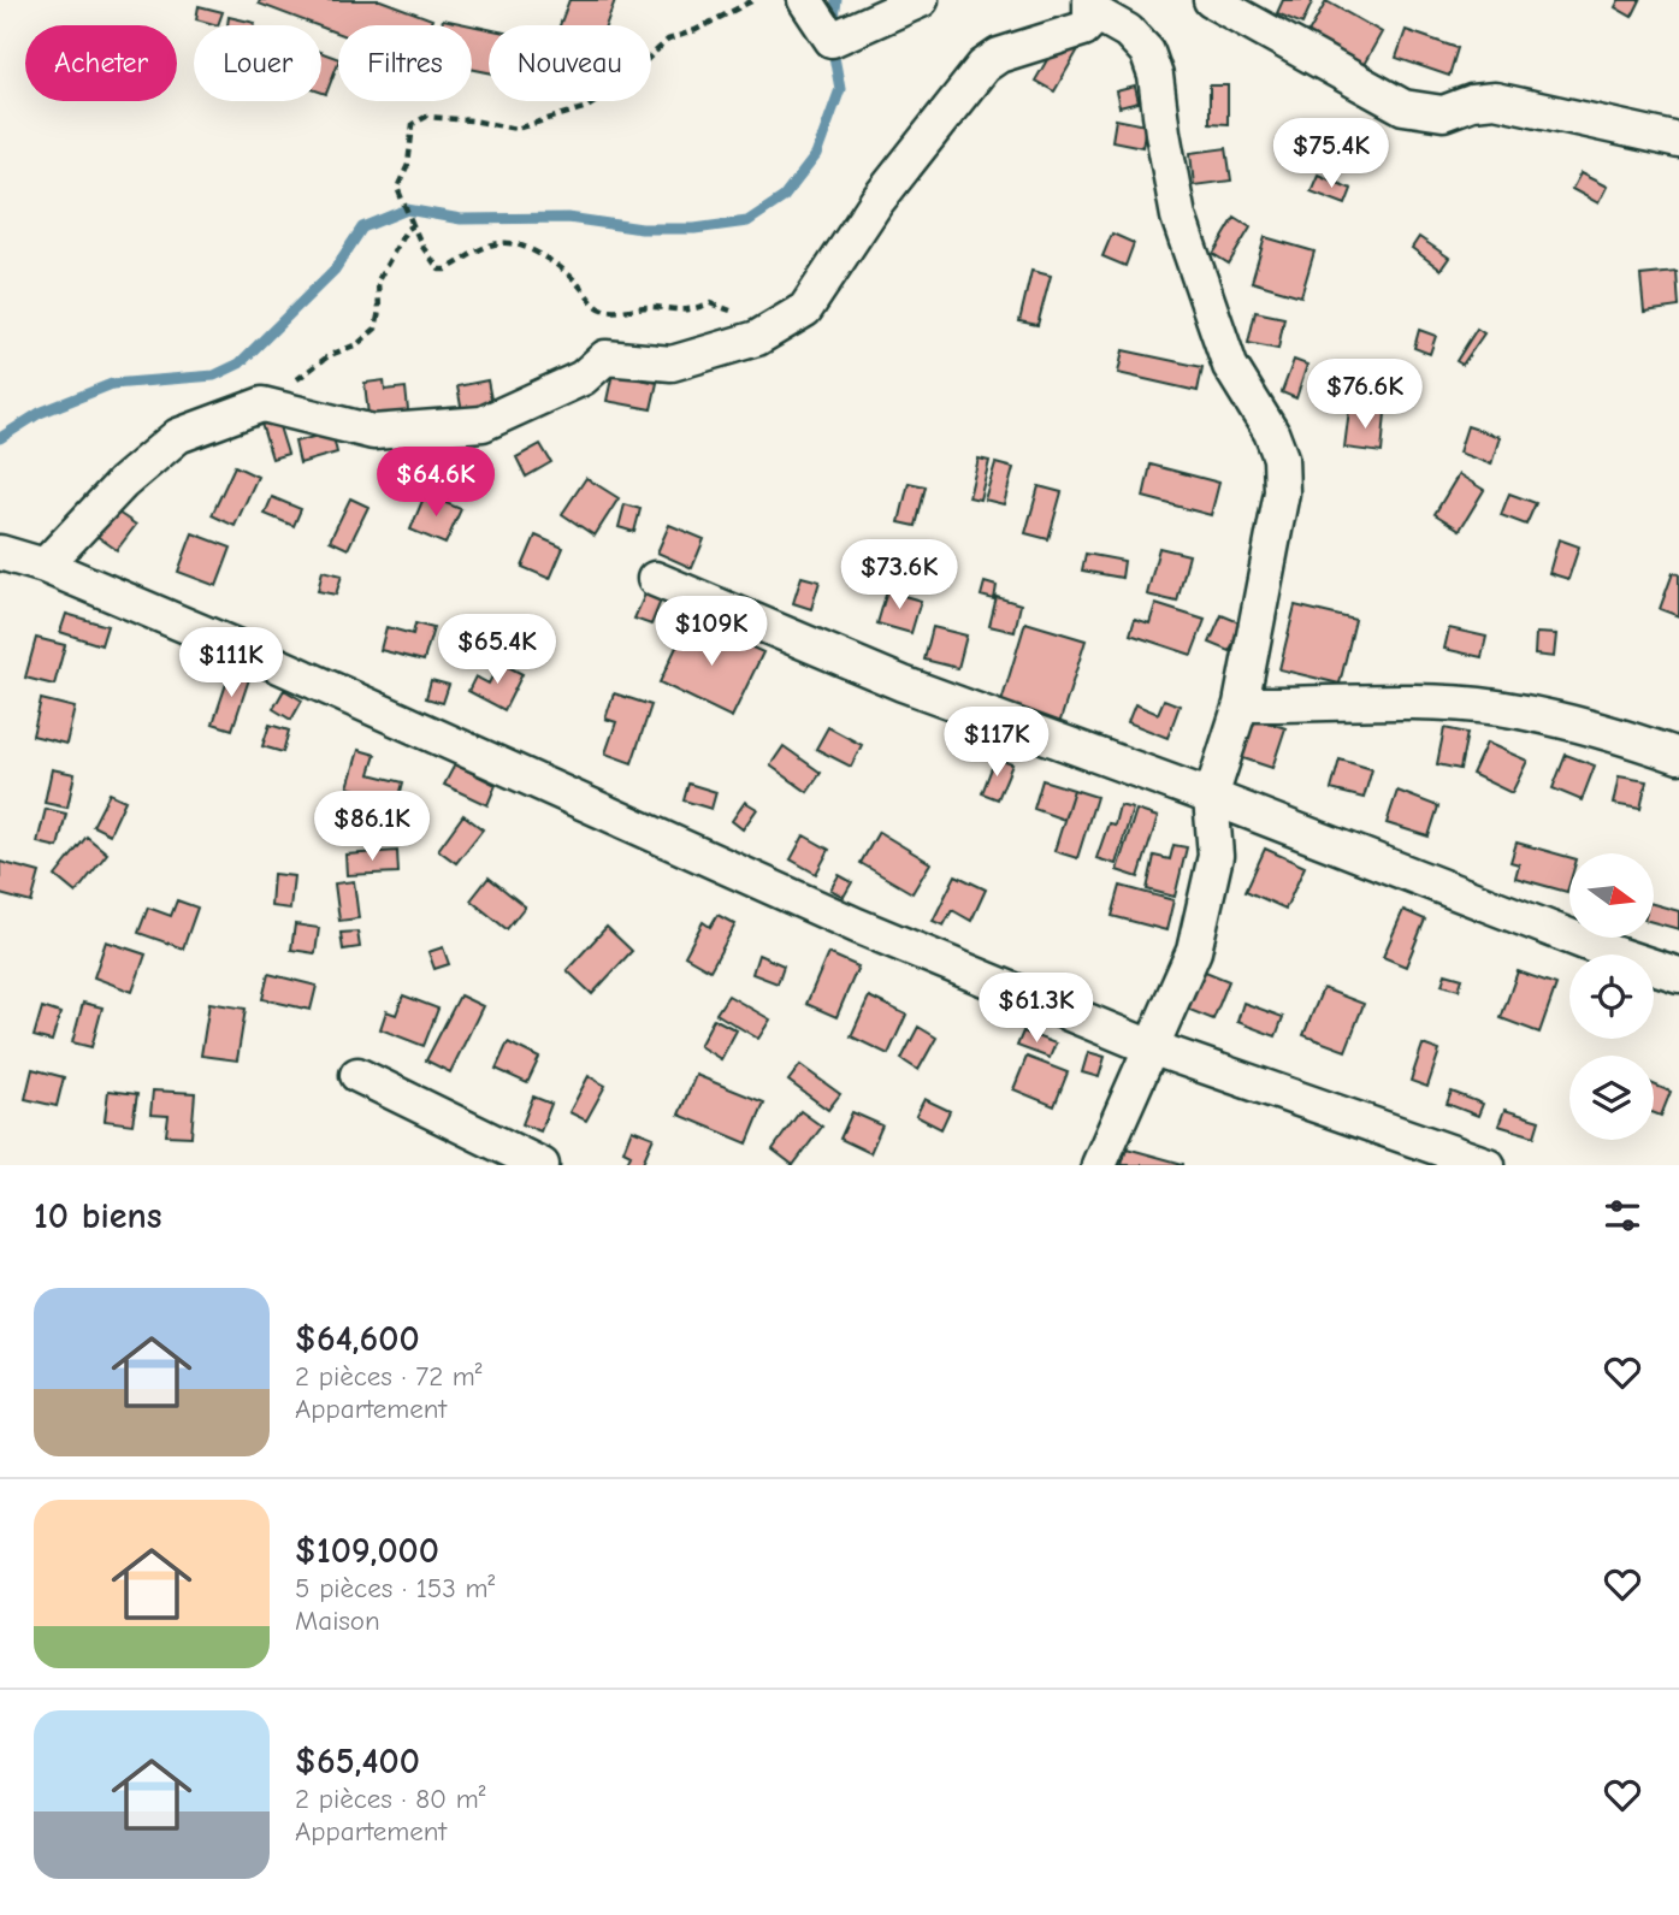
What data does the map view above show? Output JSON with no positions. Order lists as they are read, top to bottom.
{
  "north": "right",
  "page": {
    "chip": [
      "Acheter",
      "Louer",
      "Filtres",
      "Nouveau"
    ],
    "price": [
      "$75.4K",
      "$76.6K",
      "$64.6K",
      "$73.6K",
      "$109K",
      "$65.4K",
      "$111K",
      "$117K",
      "$86.1K",
      "$61.3K"
    ],
    "heading": "10 biens",
    "list": [
      {
        "name": "$64,600",
        "note": "2 pièces · 72 m² · Appartement"
      },
      {
        "name": "$109,000",
        "note": "5 pièces · 153 m² · Maison"
      },
      {
        "name": "$65,400",
        "note": "2 pièces · 80 m² · Appartement"
      }
    ]
  }
}
